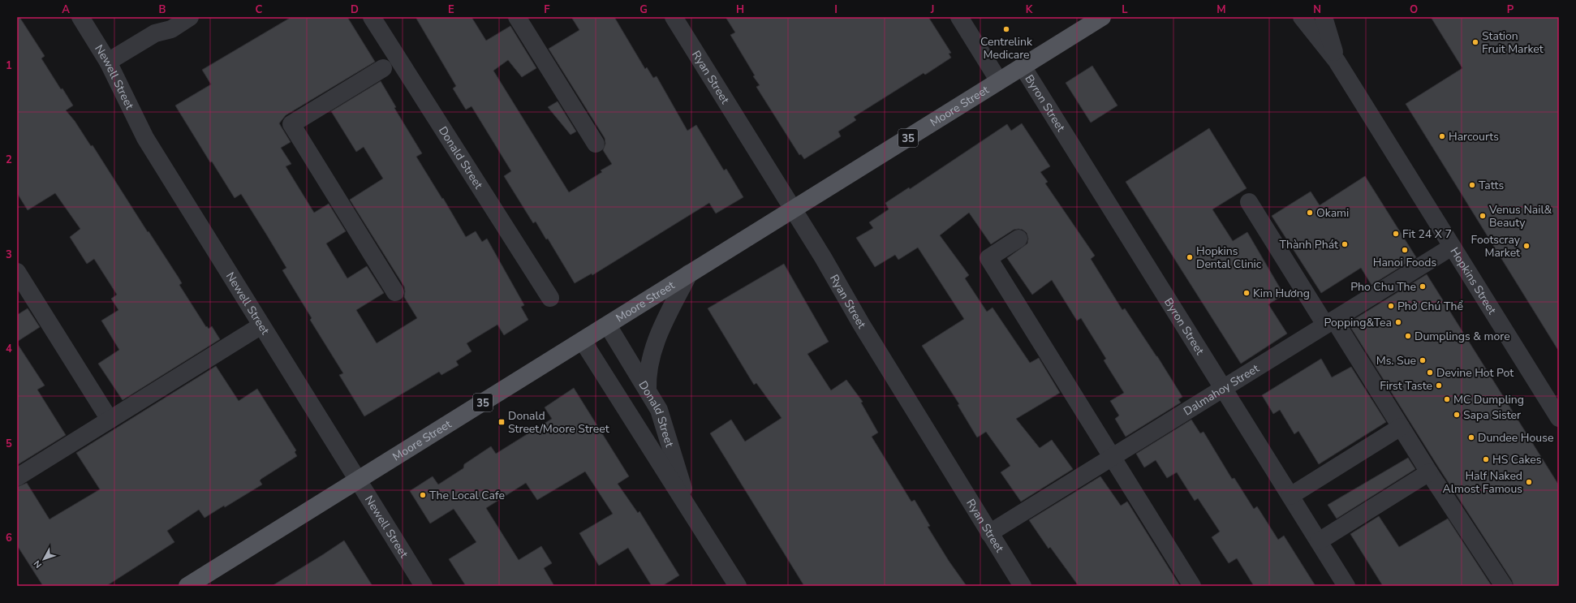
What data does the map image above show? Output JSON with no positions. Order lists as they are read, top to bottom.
{
  "streets": {
    "main road": ["Moore Street", "35"],
    "street": [
      "Ryan Street",
      "Newell Street",
      "Byron Street",
      "Donald Street",
      "Hopkins Street",
      "Dalmahoy Street"
    ]
  },
  "crossings": [
    ["Ryan Street", "Moore Street"],
    ["Ryan Street", "Dalmahoy Street"],
    ["Newell Street", "Moore Street"],
    ["Byron Street", "Moore Street"],
    ["Byron Street", "Dalmahoy Street"],
    ["Moore Street", "Donald Street"],
    ["Hopkins Street", "Dalmahoy Street"]
  ],
  "places": {
    "other": [
      "Centrelink Medicare",
      "Station Fruit Market",
      "Harcourts",
      "Tatts",
      "Okami",
      "Venus Nail& Beauty",
      "Fit 24 X 7",
      "Thành Phát",
      "Footscray Market",
      "Hanoi Foods",
      "Hopkins Dental Clinic",
      "Pho Chu The",
      "Kim Hương",
      "Phở Chú Thể",
      "Popping&Tea",
      "Dumplings & more",
      "Ms. Sue",
      "Devine Hot Pot",
      "First Taste",
      "MC Dumpling",
      "Sapa Sister",
      "Dundee House",
      "HS Cakes",
      "Half Naked Almost Famous",
      "The Local Cafe"
    ],
    "transit": ["Donald Street/Moore Street"]
  },
  "north": "bottom left",
  "grid": {
    "columns": [
      "A",
      "B",
      "C",
      "D",
      "E",
      "F",
      "G",
      "H",
      "I",
      "J",
      "K",
      "L",
      "M",
      "N",
      "O",
      "P"
    ],
    "rows": [
      "1",
      "2",
      "3",
      "4",
      "5",
      "6"
    ]
  }
}
